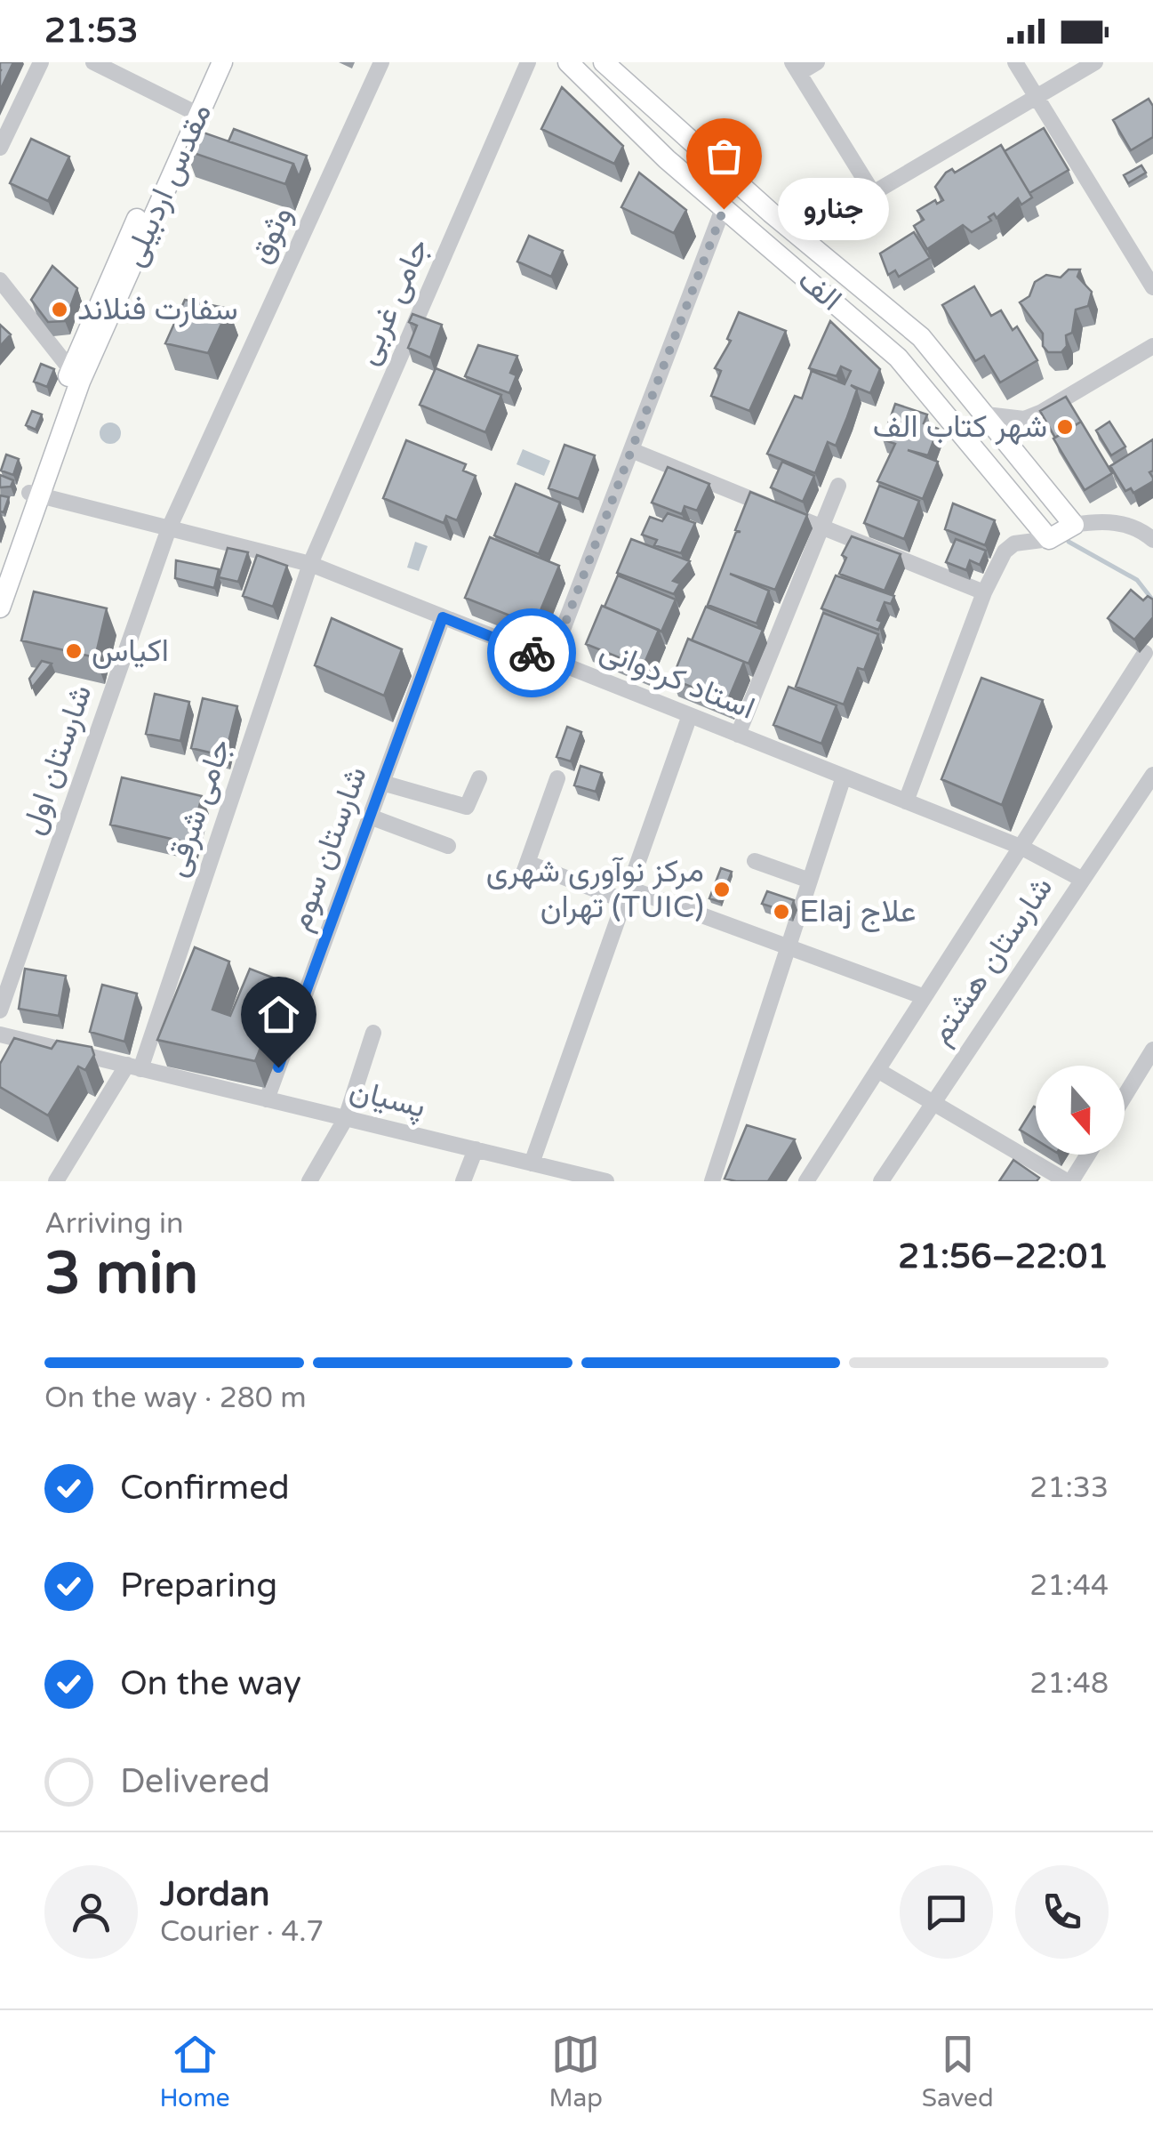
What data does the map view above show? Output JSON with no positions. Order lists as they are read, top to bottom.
{
  "streets": {
    "main road": ["مقدس اردبیلی", "الف"],
    "street": [
      "وثوق",
      "جامی غربی",
      "استاد کردوانی",
      "شارستان اول",
      "جامی شرقی",
      "شارستان سوم",
      "شارستان هشتم",
      "پسیان"
    ]
  },
  "crossings": [
    ["مقدس اردبیلی", "استاد کردوانی"],
    ["وثوق", "استاد کردوانی"],
    ["وثوق", "شارستان اول"],
    ["جامی غربی", "استاد کردوانی"],
    ["جامی غربی", "جامی شرقی"],
    ["استاد کردوانی", "شارستان اول"],
    ["استاد کردوانی", "جامی شرقی"],
    ["استاد کردوانی", "شارستان سوم"],
    ["استاد کردوانی", "شارستان هشتم"],
    ["جامی شرقی", "پسیان"],
    ["شارستان سوم", "پسیان"]
  ],
  "places": [
    "جنارو",
    "سفارت فنلاند",
    "شهر کتاب الف",
    "اکیاس",
    "مرکز نوآوری شهری تهران (TUIC)",
    "Elaj علاج"
  ],
  "north": "bottom",
  "page": {
    "status": "21:53",
    "bubble": "جنارو",
    "heading": ["3 min", "Arriving in", "21:56–22:01"],
    "panel": ["Jordan", "Courier · 4.7"],
    "bar": "On the way · 280 m",
    "list": [
      ["Confirmed", "21:33"],
      ["Preparing", "21:44"],
      ["On the way", "21:48"],
      "Delivered"
    ],
    "tabs": ["Home", "Map", "Saved"]
  }
}
